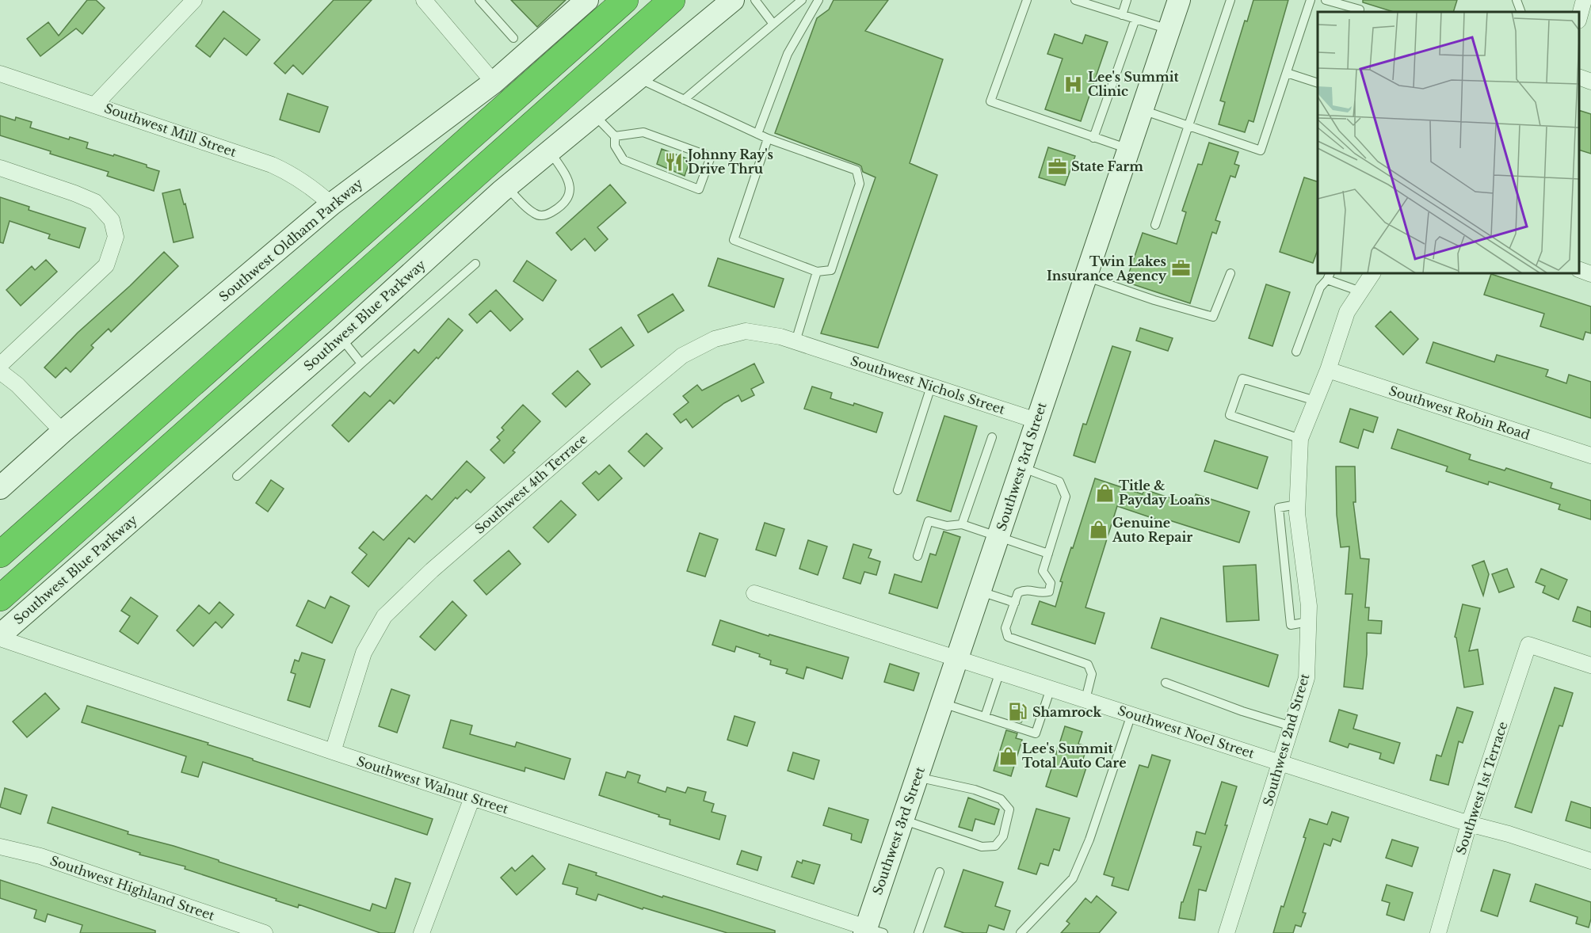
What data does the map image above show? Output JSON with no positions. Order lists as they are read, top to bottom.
{
  "streets": {
    "street": [
      "Southwest Mill Street",
      "Southwest Oldham Parkway",
      "Southwest Blue Parkway",
      "Southwest Nichols Street",
      "Southwest Robin Road",
      "Southwest 3rd Street",
      "Southwest 4th Terrace",
      "Southwest Noel Street",
      "Southwest 2nd Street",
      "Southwest Walnut Street",
      "Southwest 1st Terrace",
      "Southwest Highland Street"
    ]
  },
  "crossings": [
    ["Southwest Mill Street", "Southwest Oldham Parkway"],
    ["Southwest Blue Parkway", "Southwest Walnut Street"],
    ["Southwest Nichols Street", "Southwest 3rd Street"],
    ["Southwest Nichols Street", "Southwest 4th Terrace"],
    ["Southwest Robin Road", "Southwest 2nd Street"],
    ["Southwest 3rd Street", "Southwest Noel Street"],
    ["Southwest 3rd Street", "Southwest Walnut Street"],
    ["Southwest 4th Terrace", "Southwest Walnut Street"],
    ["Southwest Noel Street", "Southwest 2nd Street"],
    ["Southwest Noel Street", "Southwest 1st Terrace"]
  ],
  "places": {
    "hospital": ["Lee's Summit Clinic"],
    "restaurant": ["Johnny Ray's Drive Thru"],
    "office": ["State Farm", "Twin Lakes Insurance Agency"],
    "shop": ["Title & Payday Loans", "Genuine Auto Repair", "Lee's Summit Total Auto Care"],
    "fuel station": ["Shamrock"]
  }
}
